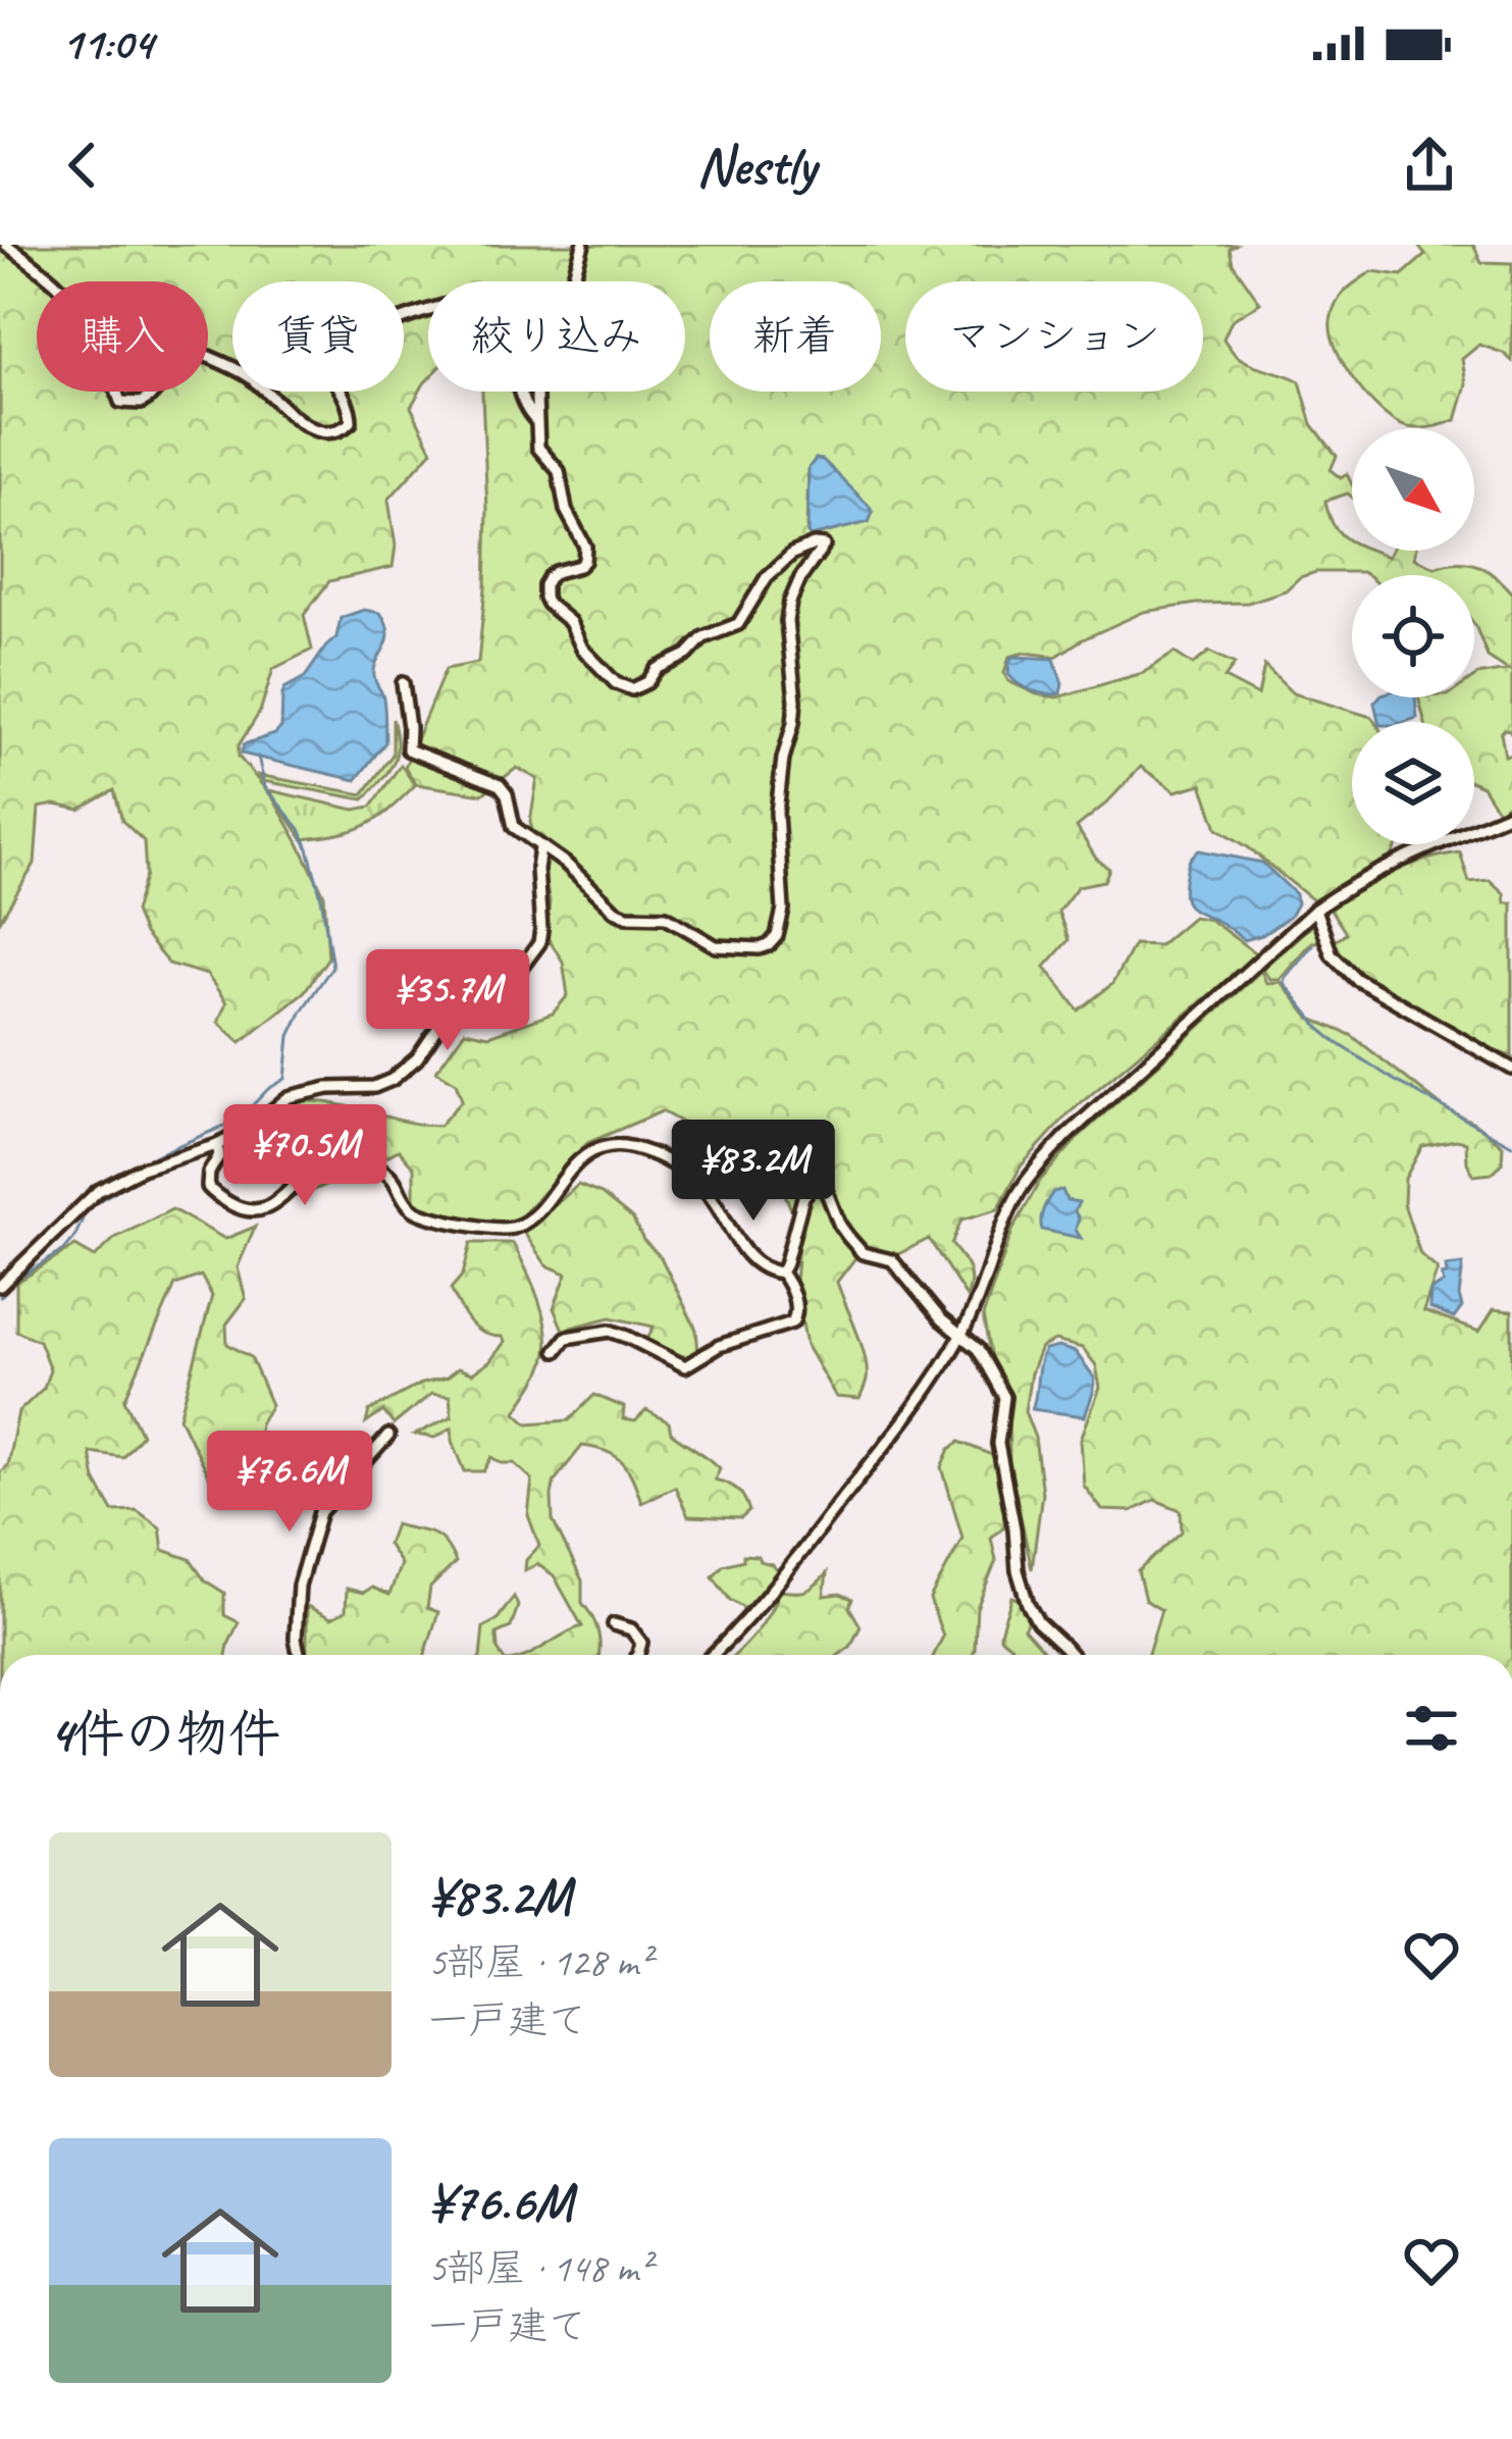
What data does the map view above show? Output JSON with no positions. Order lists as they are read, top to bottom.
{
  "north": "bottom right",
  "page": {
    "status": "11:04",
    "header": "Nestly",
    "chip": [
      "購入",
      "賃貸",
      "絞り込み",
      "新着",
      "マンション"
    ],
    "price": [
      "¥35.7M",
      "¥70.5M",
      "¥83.2M",
      "¥76.6M"
    ],
    "heading": "4件の物件",
    "list": [
      {
        "name": "¥83.2M",
        "note": "5部屋 · 128 m² · 一戸建て"
      },
      {
        "name": "¥76.6M",
        "note": "5部屋 · 148 m² · 一戸建て"
      }
    ]
  }
}
